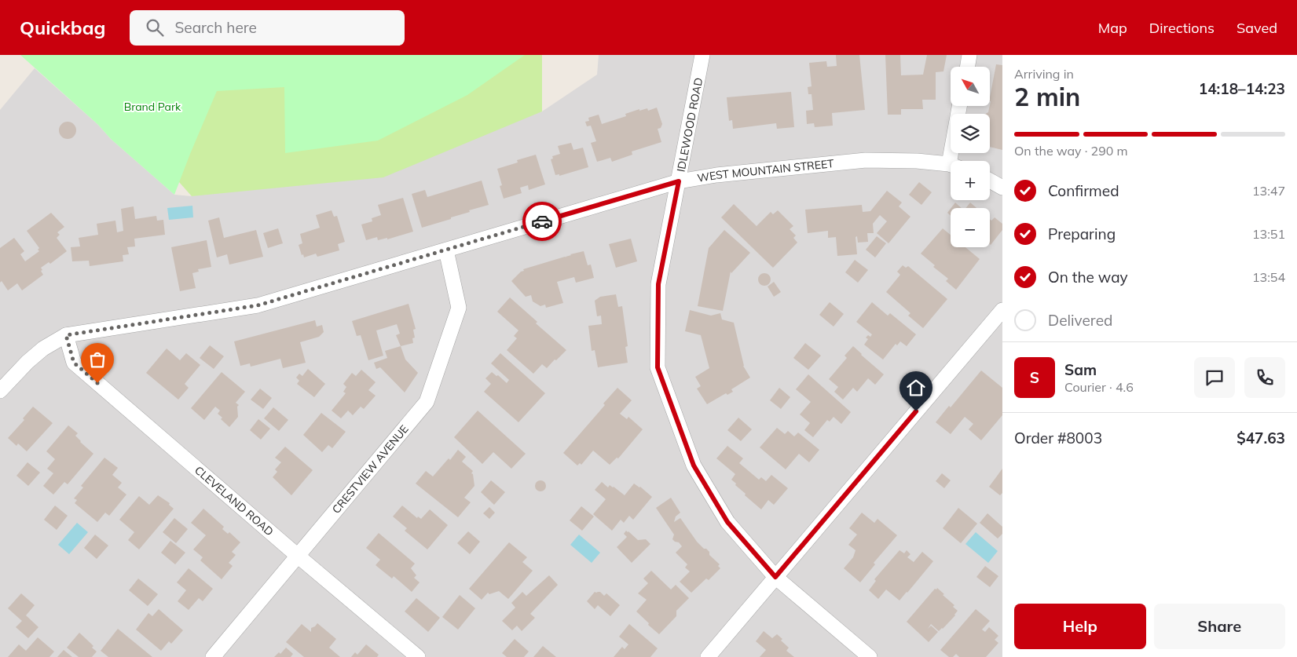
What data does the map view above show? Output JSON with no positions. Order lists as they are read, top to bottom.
{
  "streets": {
    "street": [
      "IDLEWOOD ROAD",
      "WEST MOUNTAIN STREET",
      "CRESTVIEW AVENUE",
      "CLEVELAND ROAD"
    ]
  },
  "crossings": [
    ["IDLEWOOD ROAD", "WEST MOUNTAIN STREET"],
    ["WEST MOUNTAIN STREET", "CRESTVIEW AVENUE"],
    ["WEST MOUNTAIN STREET", "CLEVELAND ROAD"],
    ["CRESTVIEW AVENUE", "CLEVELAND ROAD"]
  ],
  "parks": ["Brand Park"],
  "north": "top left",
  "page": {
    "header": "Quickbag",
    "search": "Search here",
    "nav": ["Map", "Directions", "Saved"],
    "heading": ["2 min", "Arriving in", "14:18–14:23"],
    "panel": [
      "Sam",
      "Courier · 4.6",
      "Order #8003",
      "$47.63"
    ],
    "map_buttons": ["+", "−"],
    "bar": "On the way · 290 m",
    "list": [
      ["Confirmed", "13:47"],
      ["Preparing", "13:51"],
      ["On the way", "13:54"],
      "Delivered"
    ],
    "round": "S",
    "buttons": ["Help", "Share"]
  }
}
